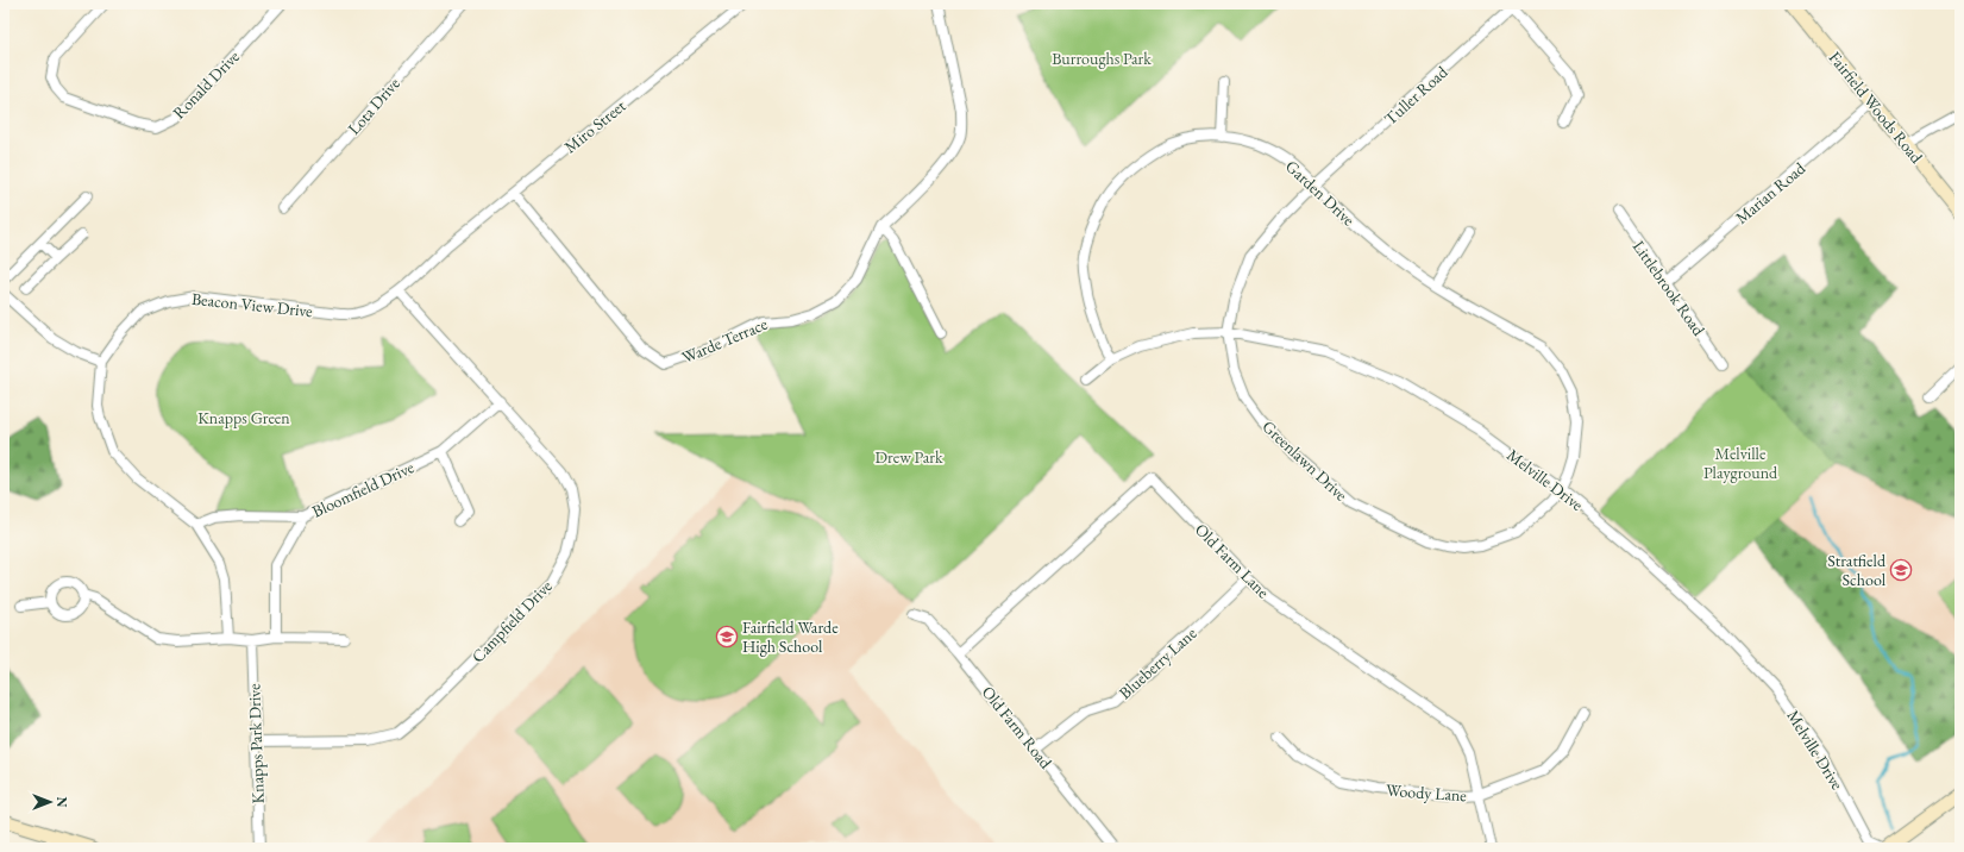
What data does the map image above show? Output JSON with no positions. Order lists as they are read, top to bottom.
{
  "streets": {
    "main road": ["Fairfield Woods Road"],
    "street": [
      "Ronald Drive",
      "Tuller Road",
      "Lota Drive",
      "Miro Street",
      "Garden Drive",
      "Marian Road",
      "Littlebrook Road",
      "Beacon View Drive",
      "Warde Terrace",
      "Greenlawn Drive",
      "Melville Drive",
      "Bloomfield Drive",
      "Old Farm Lane",
      "Campfield Drive",
      "Blueberry Lane",
      "Old Farm Road",
      "Knapps Park Drive",
      "Woody Lane"
    ]
  },
  "crossings": [
    ["Tuller Road", "Garden Drive"],
    ["Tuller Road", "Greenlawn Drive"],
    ["Fairfield Woods Road", "Marian Road"],
    ["Miro Street", "Beacon View Drive"],
    ["Miro Street", "Warde Terrace"],
    ["Garden Drive", "Greenlawn Drive"],
    ["Garden Drive", "Melville Drive"],
    ["Marian Road", "Littlebrook Road"],
    ["Beacon View Drive", "Campfield Drive"],
    ["Greenlawn Drive", "Melville Drive"],
    ["Bloomfield Drive", "Campfield Drive"],
    ["Old Farm Lane", "Blueberry Lane"],
    ["Old Farm Lane", "Old Farm Road"],
    ["Old Farm Lane", "Woody Lane"],
    ["Campfield Drive", "Knapps Park Drive"],
    ["Blueberry Lane", "Old Farm Road"]
  ],
  "parks": [
    "Burroughs Park",
    "Knapps Green",
    "Melville Playground",
    "Drew Park"
  ],
  "places": {
    "school or university": ["Stratfield School", "Fairfield Warde High School"]
  },
  "north": "right"
}
